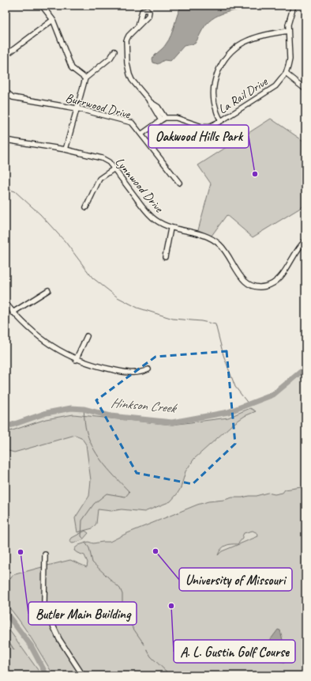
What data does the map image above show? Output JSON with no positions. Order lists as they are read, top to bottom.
{
  "streets": {
    "street": ["La Rail Drive", "Burrwood Drive", "Lynnwood Drive"]
  },
  "water": ["Hinkson Creek"],
  "places": [
    "Oakwood Hills Park",
    "University of Missouri",
    "Butler Main Building",
    "A. L. Gustin Golf Course"
  ]
}
